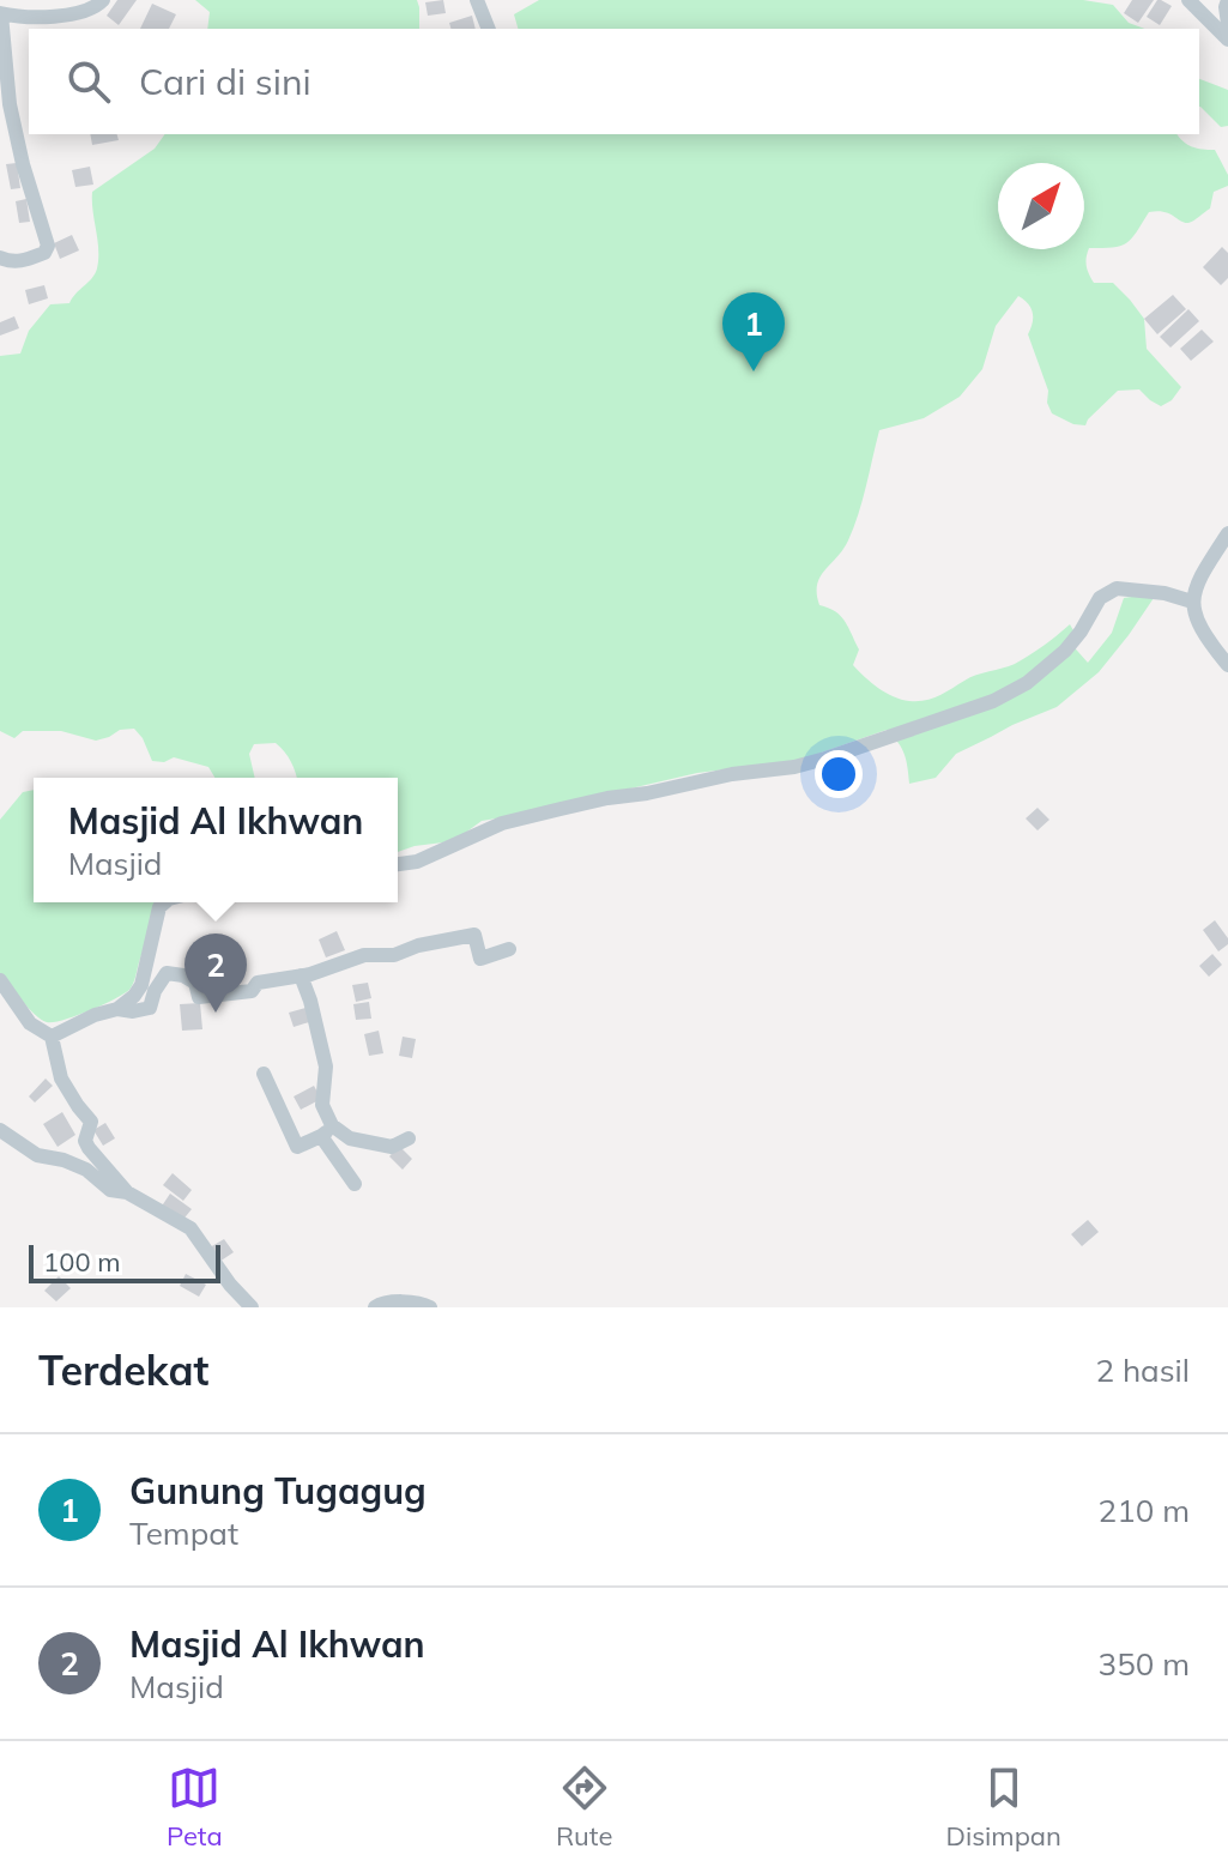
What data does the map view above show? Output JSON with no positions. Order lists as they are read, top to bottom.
{
  "scale_bar": "100 m",
  "north": "top right",
  "page": {
    "search": "Cari di sini",
    "pins": ["1", "2"],
    "popup": ["Masjid Al Ikhwan", "Masjid"],
    "scale": "100 m",
    "heading": ["Terdekat", "2 hasil"],
    "list": [
      {
        "mark": "1",
        "name": "Gunung Tugagug",
        "note": "Tempat",
        "value": "210 m"
      },
      {
        "mark": "2",
        "name": "Masjid Al Ikhwan",
        "note": "Masjid",
        "value": "350 m"
      }
    ],
    "nav": ["Peta", "Rute", "Disimpan"]
  }
}
